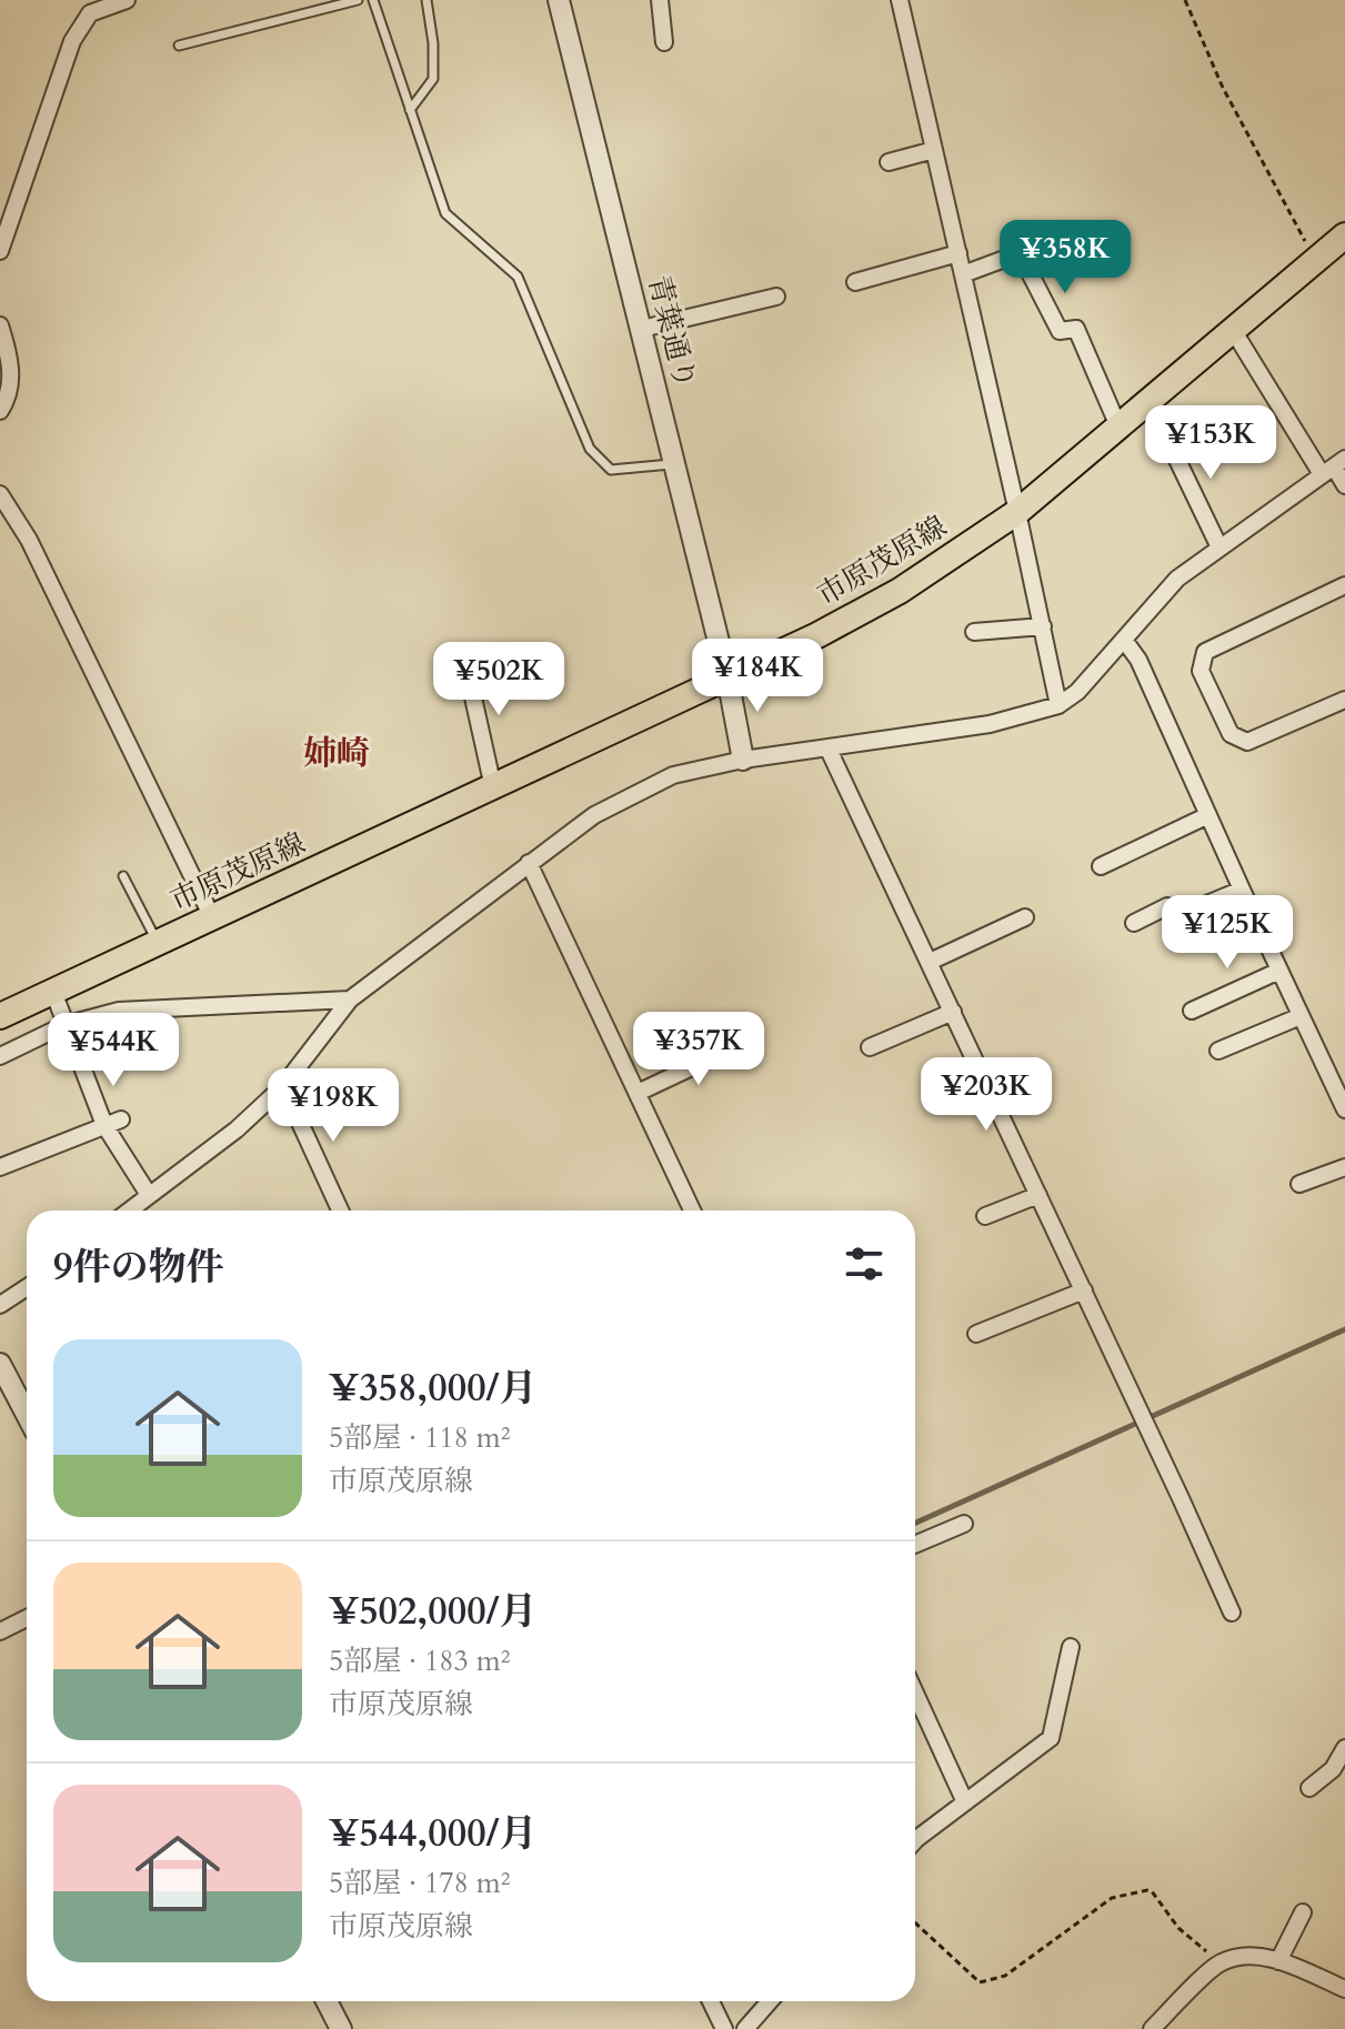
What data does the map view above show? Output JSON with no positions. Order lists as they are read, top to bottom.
{
  "streets": {
    "main road": ["市原茂原線"],
    "street": ["青葉通り"]
  },
  "crossings": [
    ["青葉通り", "市原茂原線"]
  ],
  "districts": ["姉崎"],
  "page": {
    "price": [
      "¥358K",
      "¥153K",
      "¥184K",
      "¥502K",
      "¥125K",
      "¥357K",
      "¥544K",
      "¥203K",
      "¥198K"
    ],
    "heading": "9件の物件",
    "list": [
      {
        "name": "¥358,000/月",
        "note": "5部屋 · 118 m² · 市原茂原線"
      },
      {
        "name": "¥502,000/月",
        "note": "5部屋 · 183 m² · 市原茂原線"
      },
      {
        "name": "¥544,000/月",
        "note": "5部屋 · 178 m² · 市原茂原線"
      }
    ]
  }
}
